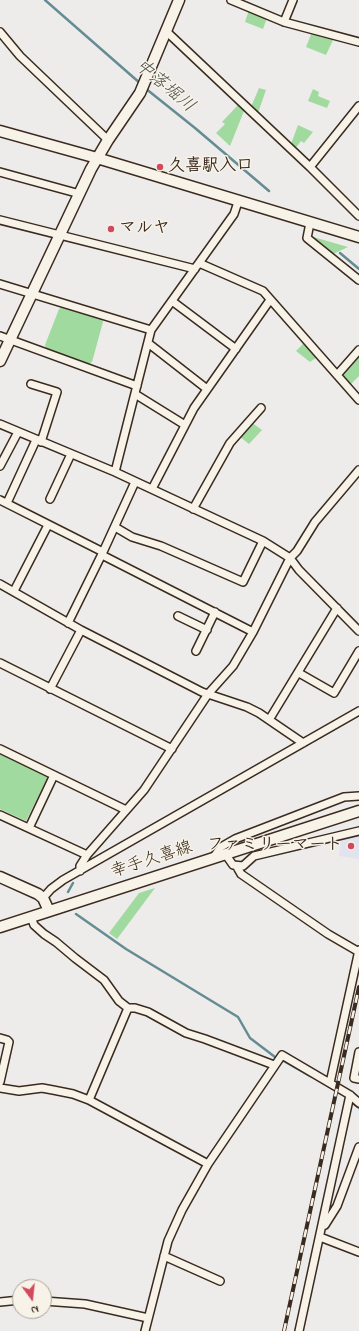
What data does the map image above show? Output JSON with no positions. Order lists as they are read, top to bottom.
{
  "streets": {
    "street": ["幸手久喜線"]
  },
  "water": ["中落堀川"],
  "places": ["久喜駅入口", "マルヤ", "ファミリーマート"],
  "north": "bottom"
}
